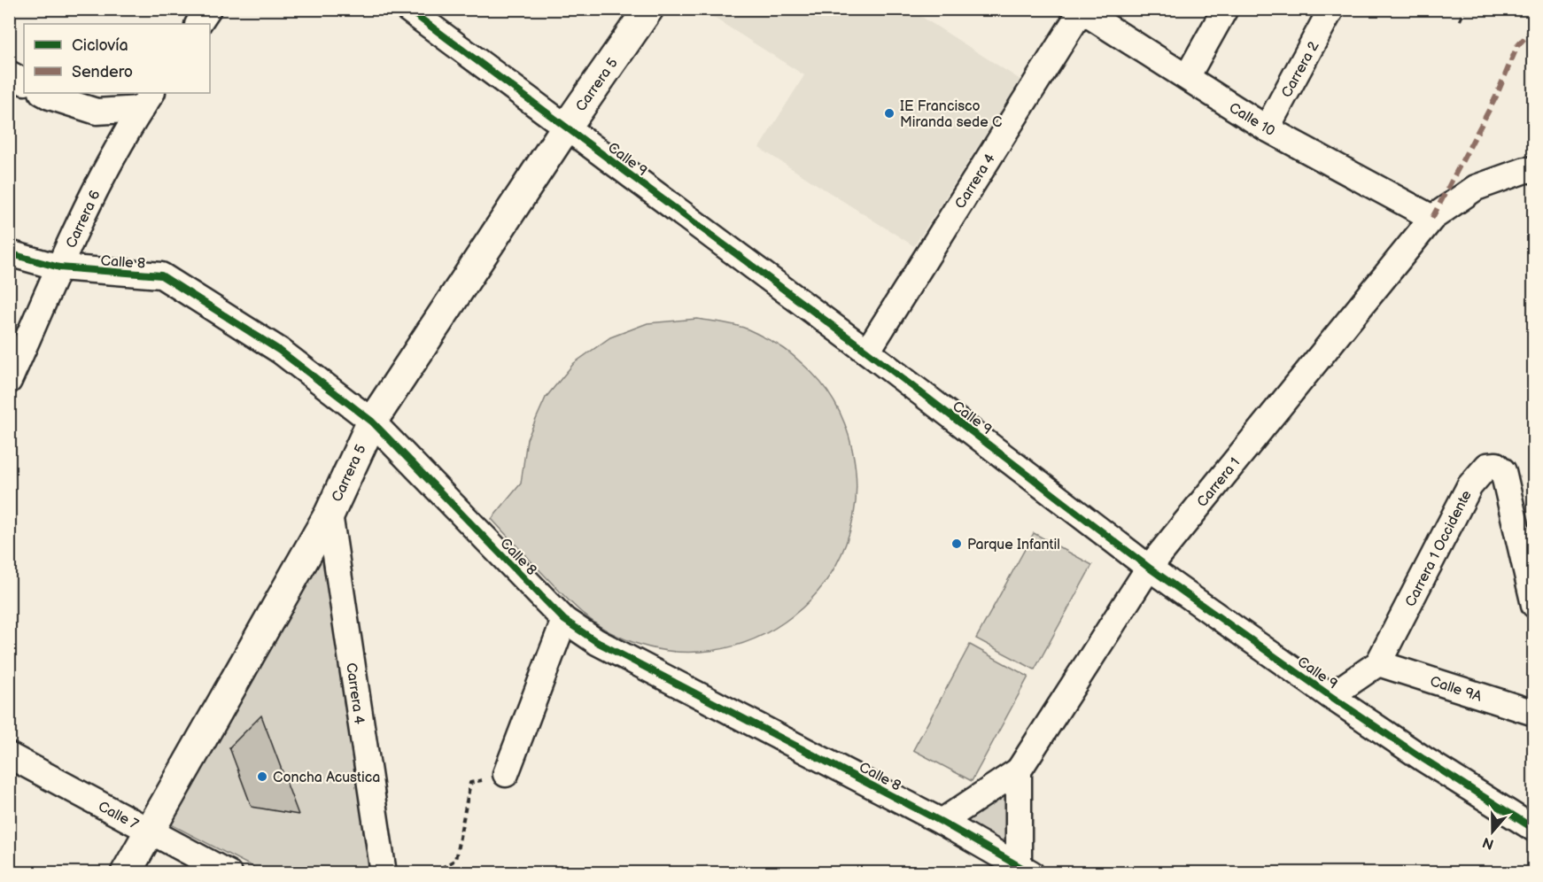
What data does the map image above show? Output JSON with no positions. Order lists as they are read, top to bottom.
{
  "streets": {
    "street": [
      "Carrera 2",
      "Carrera 5",
      "Calle 10",
      "Calle 9",
      "Carrera 4",
      "Carrera 6",
      "Calle 8",
      "Carrera 1",
      "Carrera 1 Occidente",
      "Calle 9A",
      "Calle 7"
    ]
  },
  "crossings": [
    ["Carrera 2", "Calle 10"],
    ["Carrera 5", "Calle 9"],
    ["Carrera 5", "Carrera 4"],
    ["Carrera 5", "Calle 8"],
    ["Carrera 5", "Calle 7"],
    ["Calle 10", "Carrera 4"],
    ["Calle 10", "Carrera 1"],
    ["Calle 9", "Carrera 4"],
    ["Calle 9", "Carrera 1"],
    ["Calle 9", "Carrera 1 Occidente"],
    ["Carrera 6", "Calle 8"],
    ["Carrera 1 Occidente", "Calle 9A"]
  ],
  "places": ["IE Francisco Miranda sede C", "Parque Infantil", "Concha Acustica"],
  "legend": ["Ciclovía", "Sendero"],
  "north": "bottom"
}
